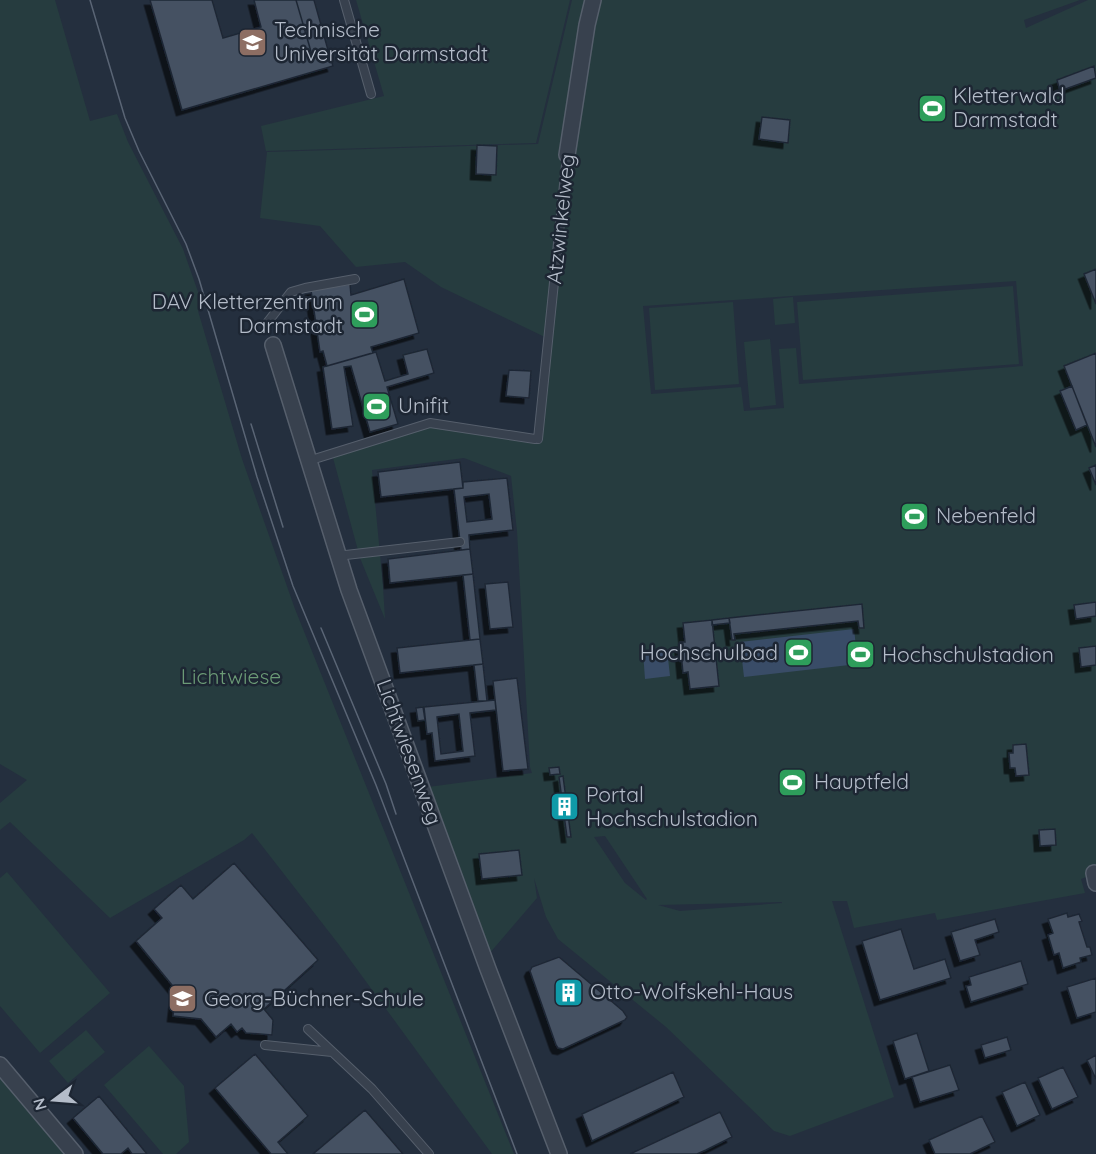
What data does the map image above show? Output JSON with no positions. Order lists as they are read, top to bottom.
{
  "streets": {
    "street": ["Atzwinkelweg", "Lichtwiesenweg"]
  },
  "crossings": [
    ["Atzwinkelweg", "Lichtwiesenweg"]
  ],
  "parks": ["Lichtwiese"],
  "places": {
    "school or university": ["Technische Universität Darmstadt", "Georg-Büchner-Schule"],
    "sports": [
      "Kletterwald Darmstadt",
      "DAV Kletterzentrum Darmstadt",
      "Unifit",
      "Nebenfeld",
      "Hochschulbad",
      "Hochschulstadion",
      "Hauptfeld"
    ],
    "building": ["Portal Hochschulstadion", "Otto-Wolfskehl-Haus"]
  },
  "north": "left"
}
